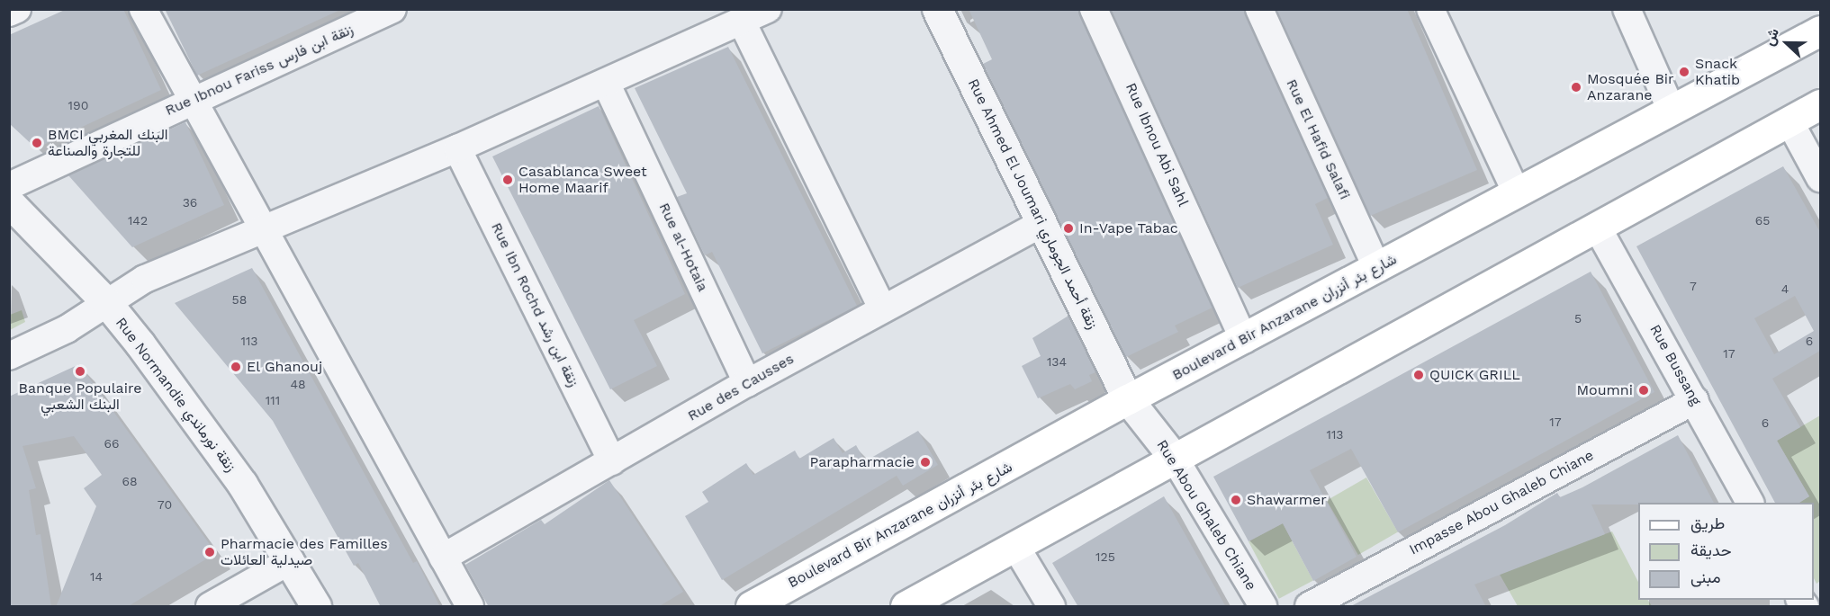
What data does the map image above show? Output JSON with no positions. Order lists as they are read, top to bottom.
{
  "streets": {
    "main road": ["Boulevard Bir Anzarane شارع بئر أنزران"],
    "street": [
      "Rue Ibnou Fariss زنقة ابن فارس",
      "Rue El Hafid Salafi",
      "Rue Ibnou Abi Sahl",
      "Rue Ahmed El Joumari زنقة أحمد الجوماري",
      "Rue al-Hotaia",
      "Rue Ibn Rochd زنقة ابن رشد",
      "Rue Bussang",
      "Rue des Causses",
      "Rue Normandie زنقة نورماندي",
      "Impasse Abou Ghaleb Chiane",
      "Rue Abou Ghaleb Chiane"
    ]
  },
  "crossings": [
    ["Rue El Hafid Salafi", "Boulevard Bir Anzarane شارع بئر أنزران"],
    ["Rue Ibnou Abi Sahl", "Boulevard Bir Anzarane شارع بئر أنزران"],
    ["Rue Ahmed El Joumari زنقة أحمد الجوماري", "Boulevard Bir Anzarane شارع بئر أنزران"],
    ["Rue Ahmed El Joumari زنقة أحمد الجوماري", "Rue des Causses"],
    ["Rue Ahmed El Joumari زنقة أحمد الجوماري", "Rue Abou Ghaleb Chiane"],
    ["Rue al-Hotaia", "Rue des Causses"],
    ["Rue Ibn Rochd زنقة ابن رشد", "Rue des Causses"],
    ["Boulevard Bir Anzarane شارع بئر أنزران", "Rue Abou Ghaleb Chiane"],
    ["Rue Bussang", "Impasse Abou Ghaleb Chiane"]
  ],
  "places": [
    "Snack Khatib",
    "Mosquée Bir Anzarane",
    "BMCI البنك المغربي للتجارة والصناعة",
    "Casablanca Sweet Home Maarif",
    "In-Vape Tabac",
    "El Ghanouj",
    "Banque Populaire البنك الشعبي",
    "QUICK GRILL",
    "Moumni",
    "Parapharmacie",
    "Shawarmer",
    "Pharmacie des Familles صيدلية العائلات"
  ],
  "house_numbers": [
    "190",
    "36",
    "142",
    "65",
    "7",
    "4",
    "58",
    "5",
    "113",
    "6",
    "17",
    "134",
    "48",
    "111",
    "17",
    "6",
    "113",
    "66",
    "68",
    "70",
    "125",
    "14"
  ],
  "legend": ["طريق", "حديقة", "مبنى"],
  "north": "left"
}
